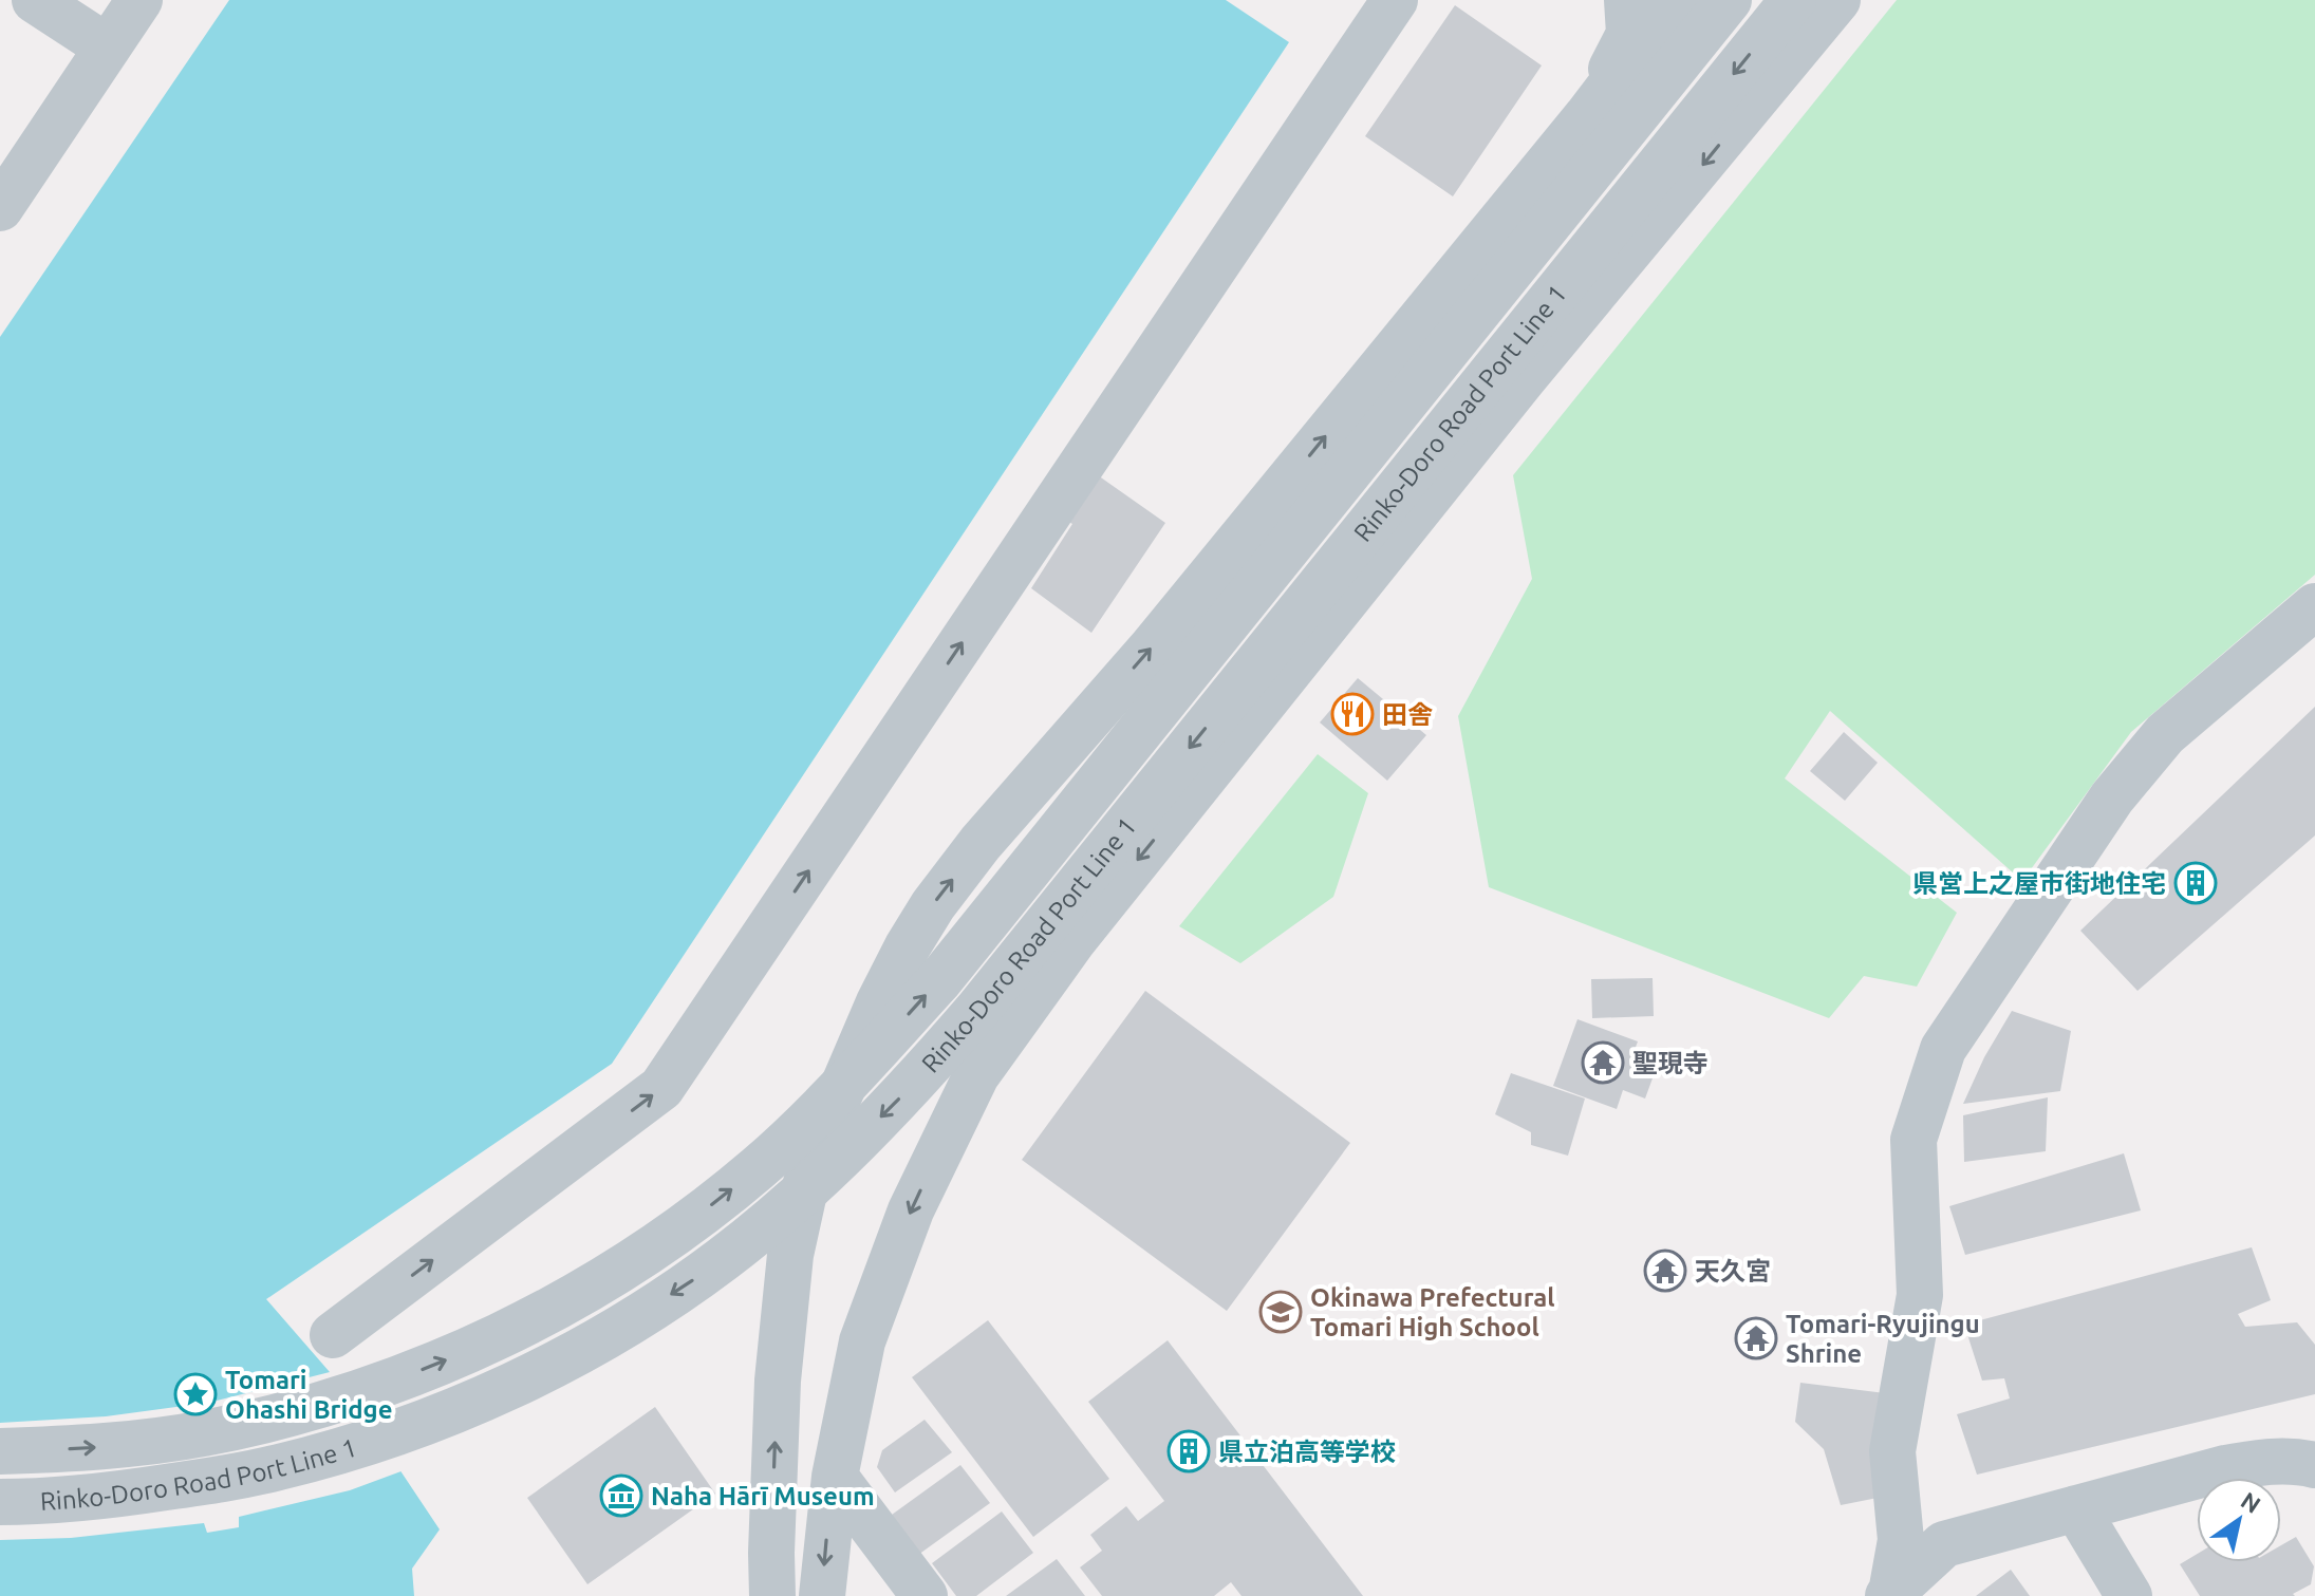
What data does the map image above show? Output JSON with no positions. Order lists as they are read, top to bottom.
{
  "streets": {
    "street": ["Rinko-Doro Road Port Line 1"]
  },
  "places": {
    "restaurant": ["田舎"],
    "building": ["県営上之屋市街地住宅", "県立泊高等学校"],
    "temple": ["聖現寺", "天久宮", "Tomari-Ryujingu Shrine"],
    "school or university": ["Okinawa Prefectural Tomari High School"],
    "place": ["Tomari Ohashi Bridge"],
    "museum": ["Naha Hārī Museum"]
  },
  "north": "top right"
}
